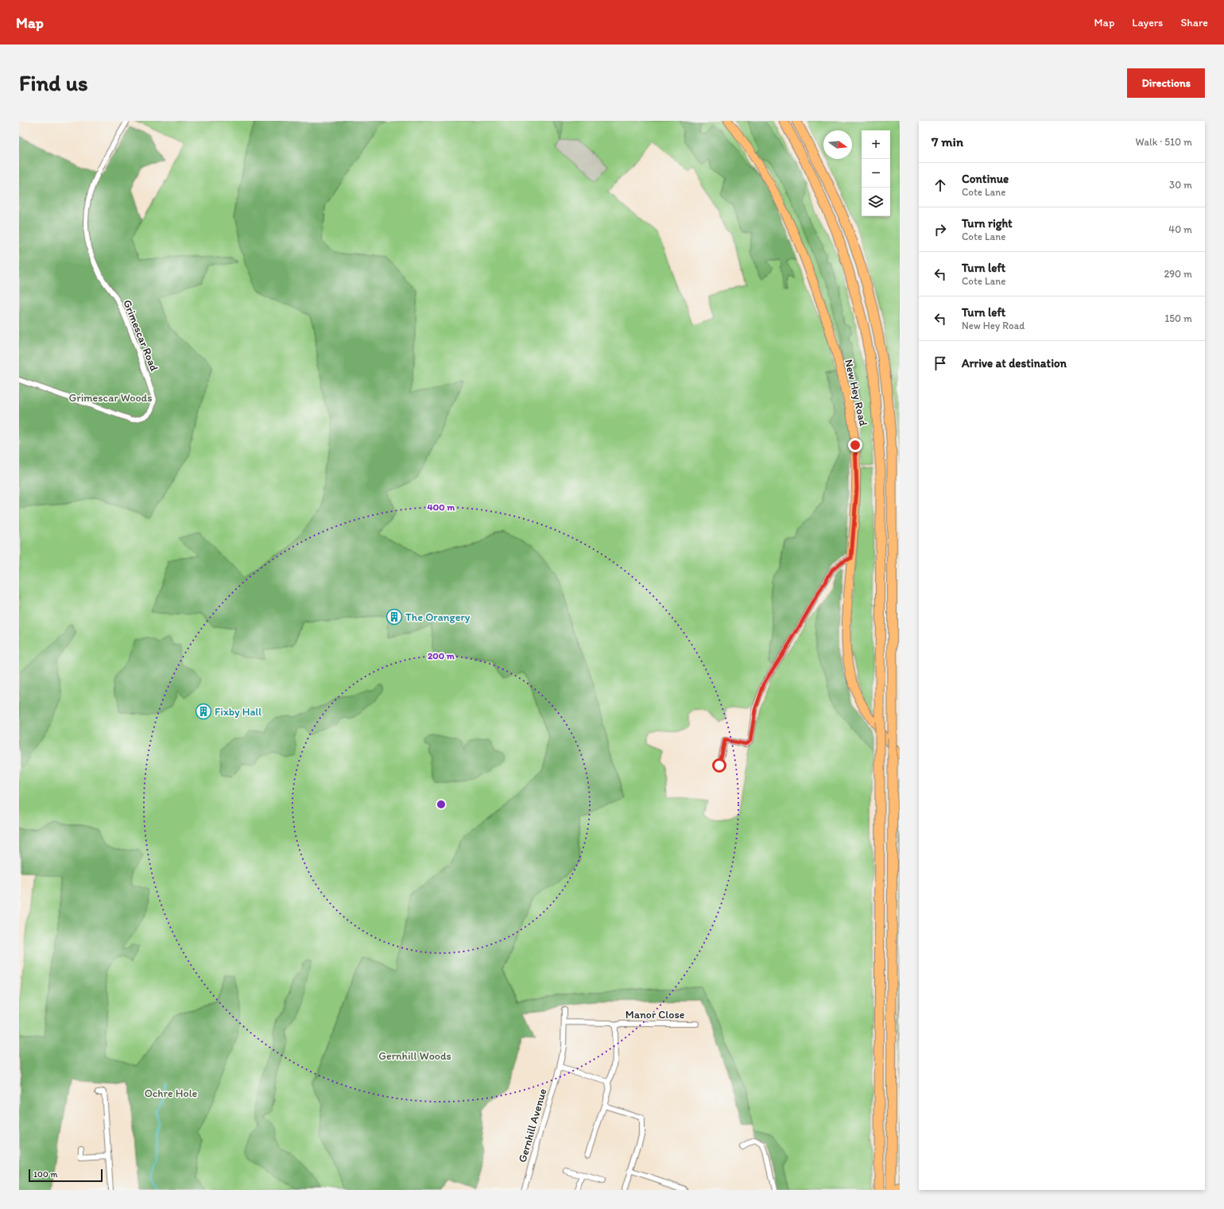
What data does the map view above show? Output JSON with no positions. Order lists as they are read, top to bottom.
{
  "streets": {
    "main road": ["New Hey Road"],
    "street": ["Grimescar Road", "Manor Close", "Gernhill Avenue"]
  },
  "crossings": [
    ["Manor Close", "Gernhill Avenue"]
  ],
  "parks": ["Grimescar Woods", "Gernhill Woods", "Ochre Hole"],
  "places": {
    "building": ["The Orangery", "Fixby Hall"]
  },
  "scale_bar": "100 m",
  "north": "right",
  "page": {
    "header": "Map",
    "nav": ["Map", "Layers", "Share"],
    "buttons": "Directions",
    "title": "Find us",
    "heading": ["7 min", "Walk · 510 m"],
    "map_buttons": ["+", "−"],
    "list": [
      ["Continue", "Cote Lane", "30 m"],
      ["Turn right", "Cote Lane", "40 m"],
      ["Turn left", "Cote Lane", "290 m"],
      ["Turn left", "New Hey Road", "150 m"],
      "Arrive at destination"
    ],
    "scale": "100 m"
  },
  "rings": ["400 m", "200 m"]
}
